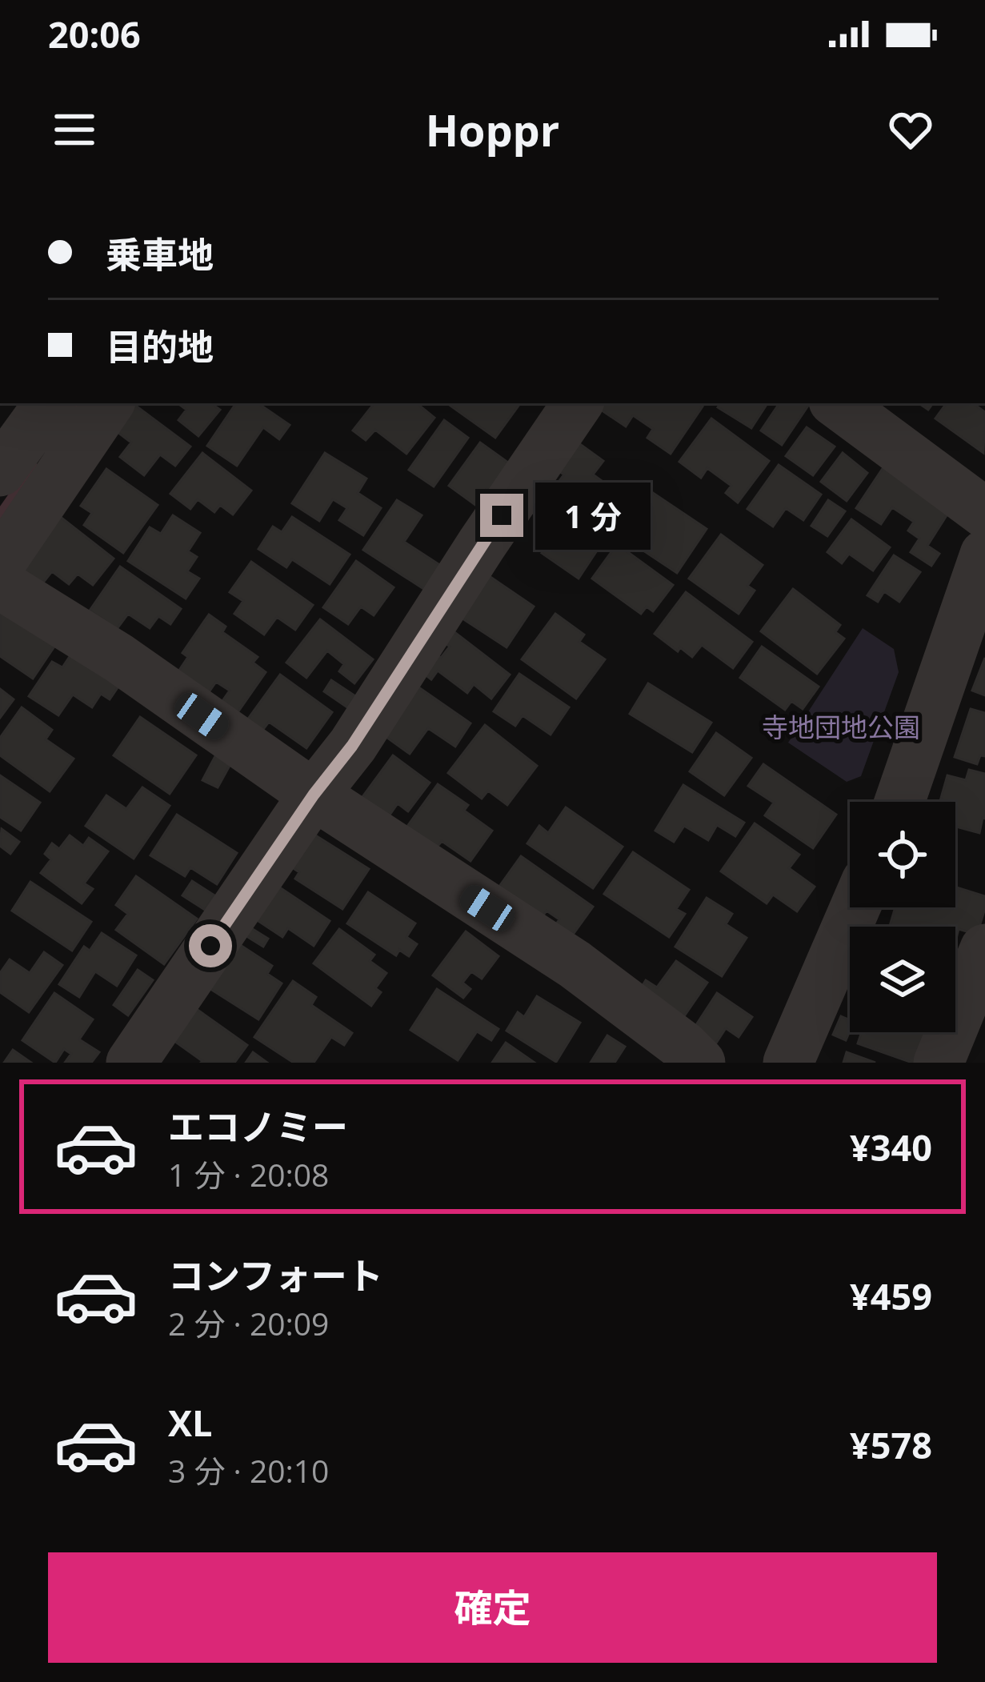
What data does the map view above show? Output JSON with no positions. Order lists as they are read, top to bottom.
{
  "parks": ["寺地団地公園"],
  "page": {
    "status": "20:06",
    "header": "Hoppr",
    "banner": ["乗車地", "目的地"],
    "bubble": "1 分",
    "list": [
      {
        "name": "エコノミー",
        "note": "1 分 · 20:08",
        "value": "¥340"
      },
      {
        "name": "コンフォート",
        "note": "2 分 · 20:09",
        "value": "¥459"
      },
      {
        "name": "XL",
        "note": "3 分 · 20:10",
        "value": "¥578"
      }
    ],
    "buttons": "確定"
  }
}
